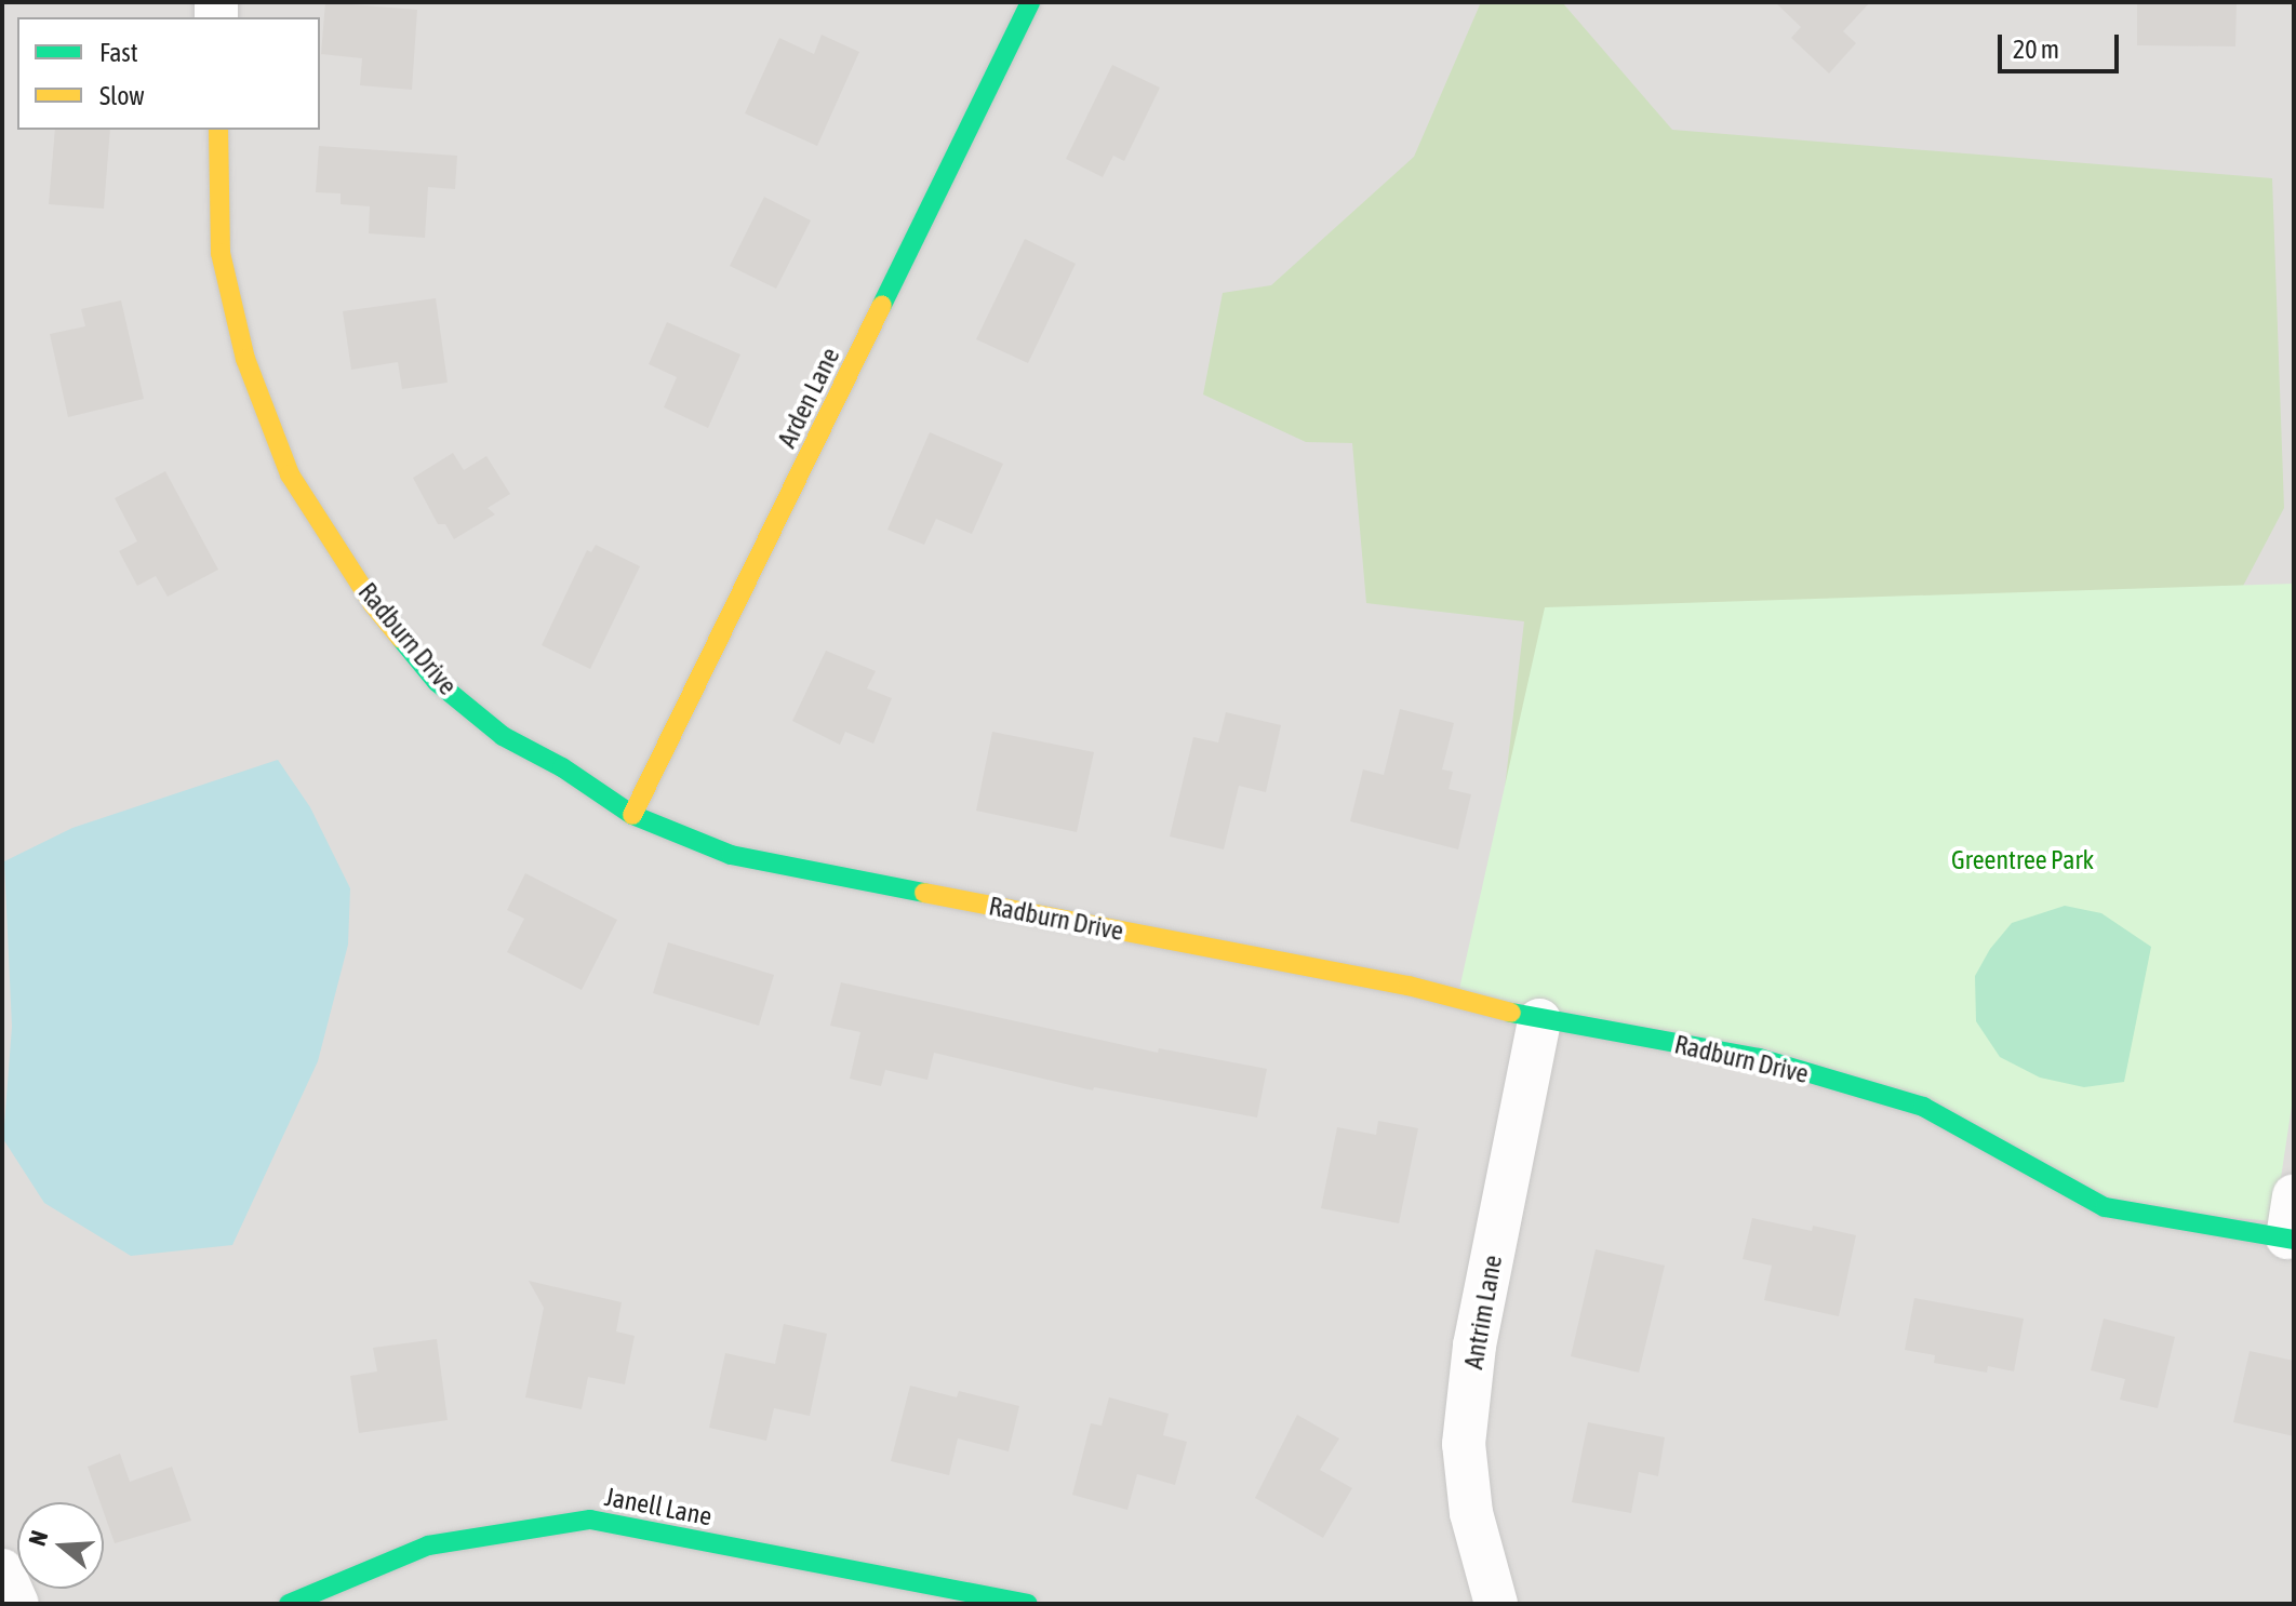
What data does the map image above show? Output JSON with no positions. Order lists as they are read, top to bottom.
{
  "streets": {
    "street": [
      "Arden Lane",
      "Radburn Drive",
      "Antrim Lane",
      "Janell Lane"
    ]
  },
  "crossings": [
    ["Arden Lane", "Radburn Drive"],
    ["Radburn Drive", "Antrim Lane"]
  ],
  "parks": ["Greentree Park"],
  "legend": ["Fast", "Slow"],
  "scale_bar": "20 m",
  "north": "left"
}
